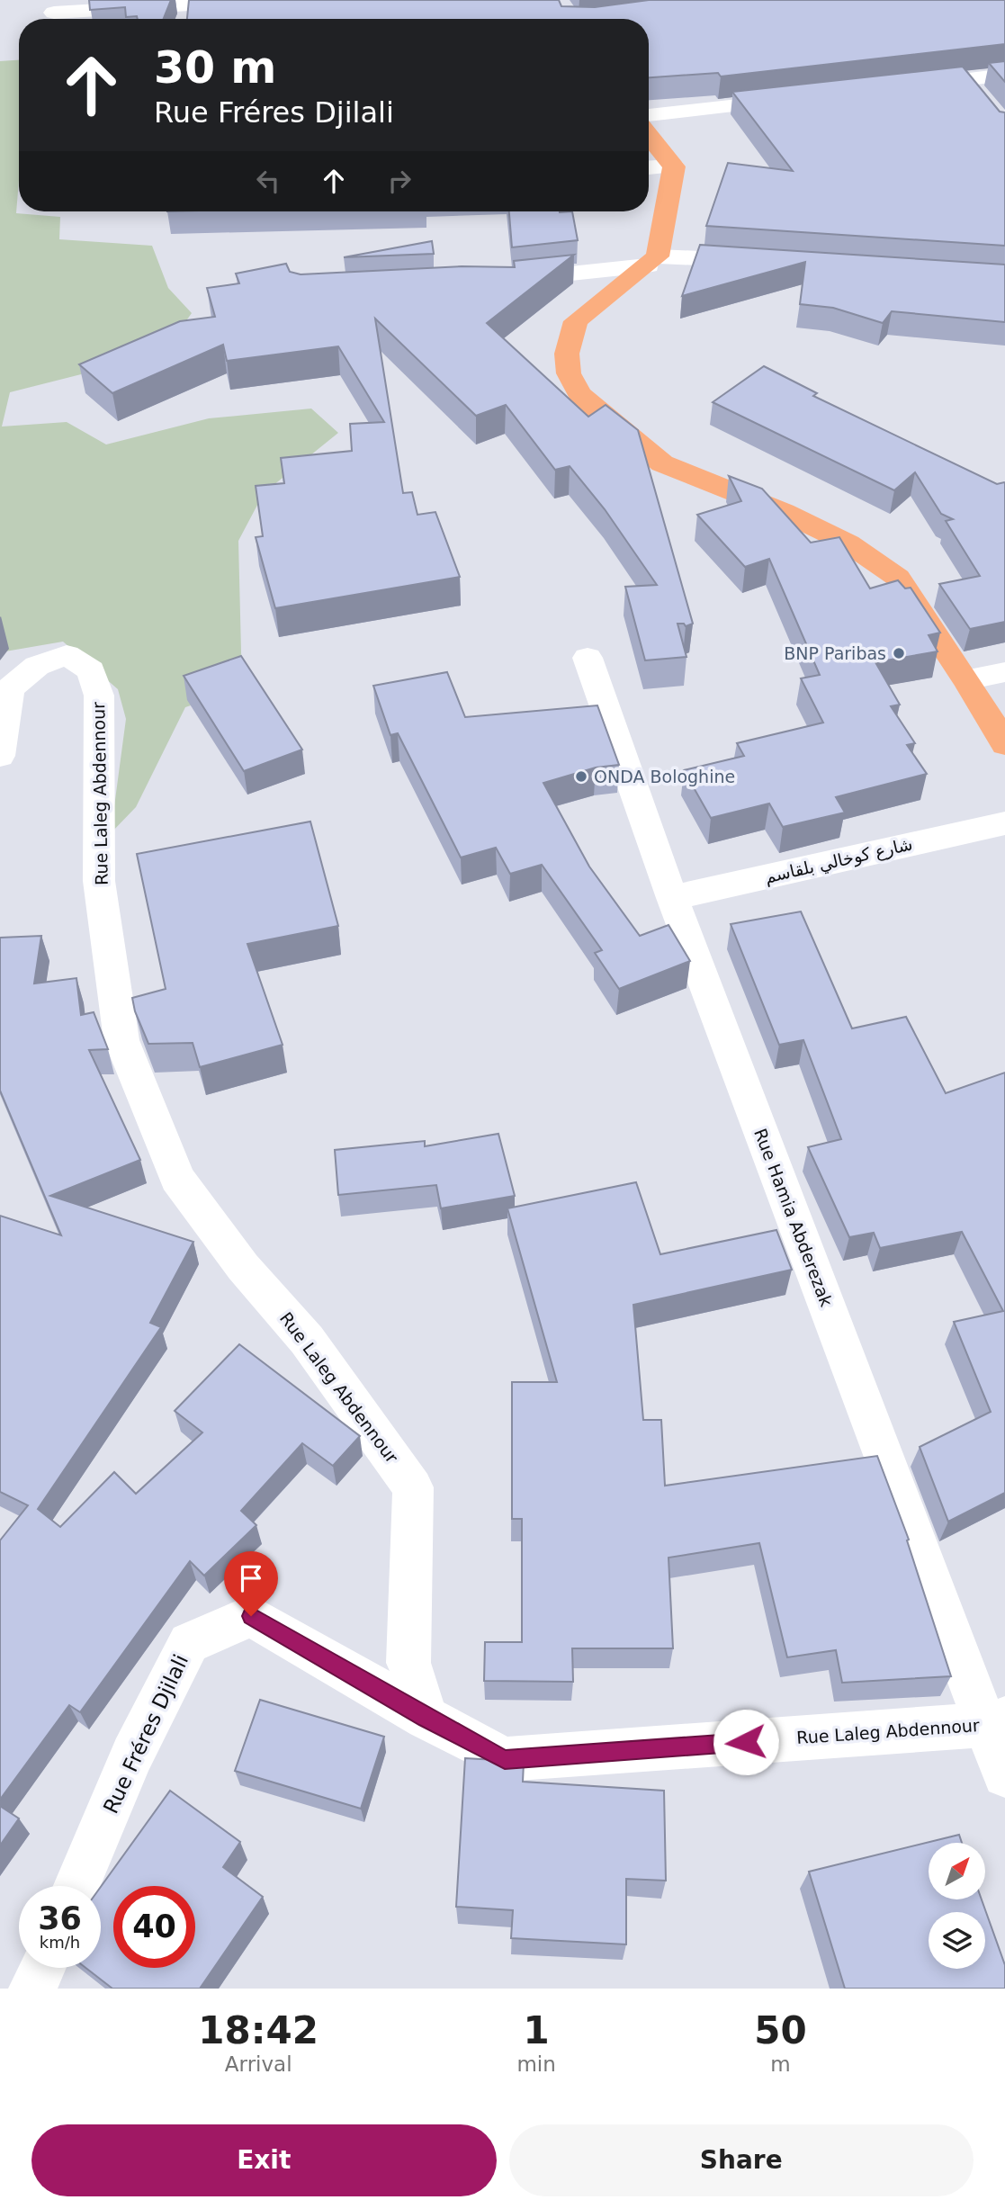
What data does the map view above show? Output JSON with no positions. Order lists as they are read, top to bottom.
{
  "streets": {
    "street": [
      "Rue Laleg Abdennour",
      "شارع كوخالي بلقاسم",
      "Rue Hamia Abderezak",
      "Rue Fréres Djilali"
    ]
  },
  "crossings": [
    ["Rue Laleg Abdennour", "Rue Hamia Abderezak"],
    ["Rue Laleg Abdennour", "Rue Fréres Djilali"],
    ["شارع كوخالي بلقاسم", "Rue Hamia Abderezak"]
  ],
  "places": ["BNP Paribas", "ONDA Bologhine"],
  "north": "top right",
  "page": {
    "turn": ["30 m", "Rue Fréres Djilali"],
    "speed": "36 km/h",
    "limit": "40",
    "eta": [
      "18:42",
      "Arrival",
      "1",
      "min",
      "50",
      "m"
    ],
    "buttons": ["Exit", "Share"]
  }
}
